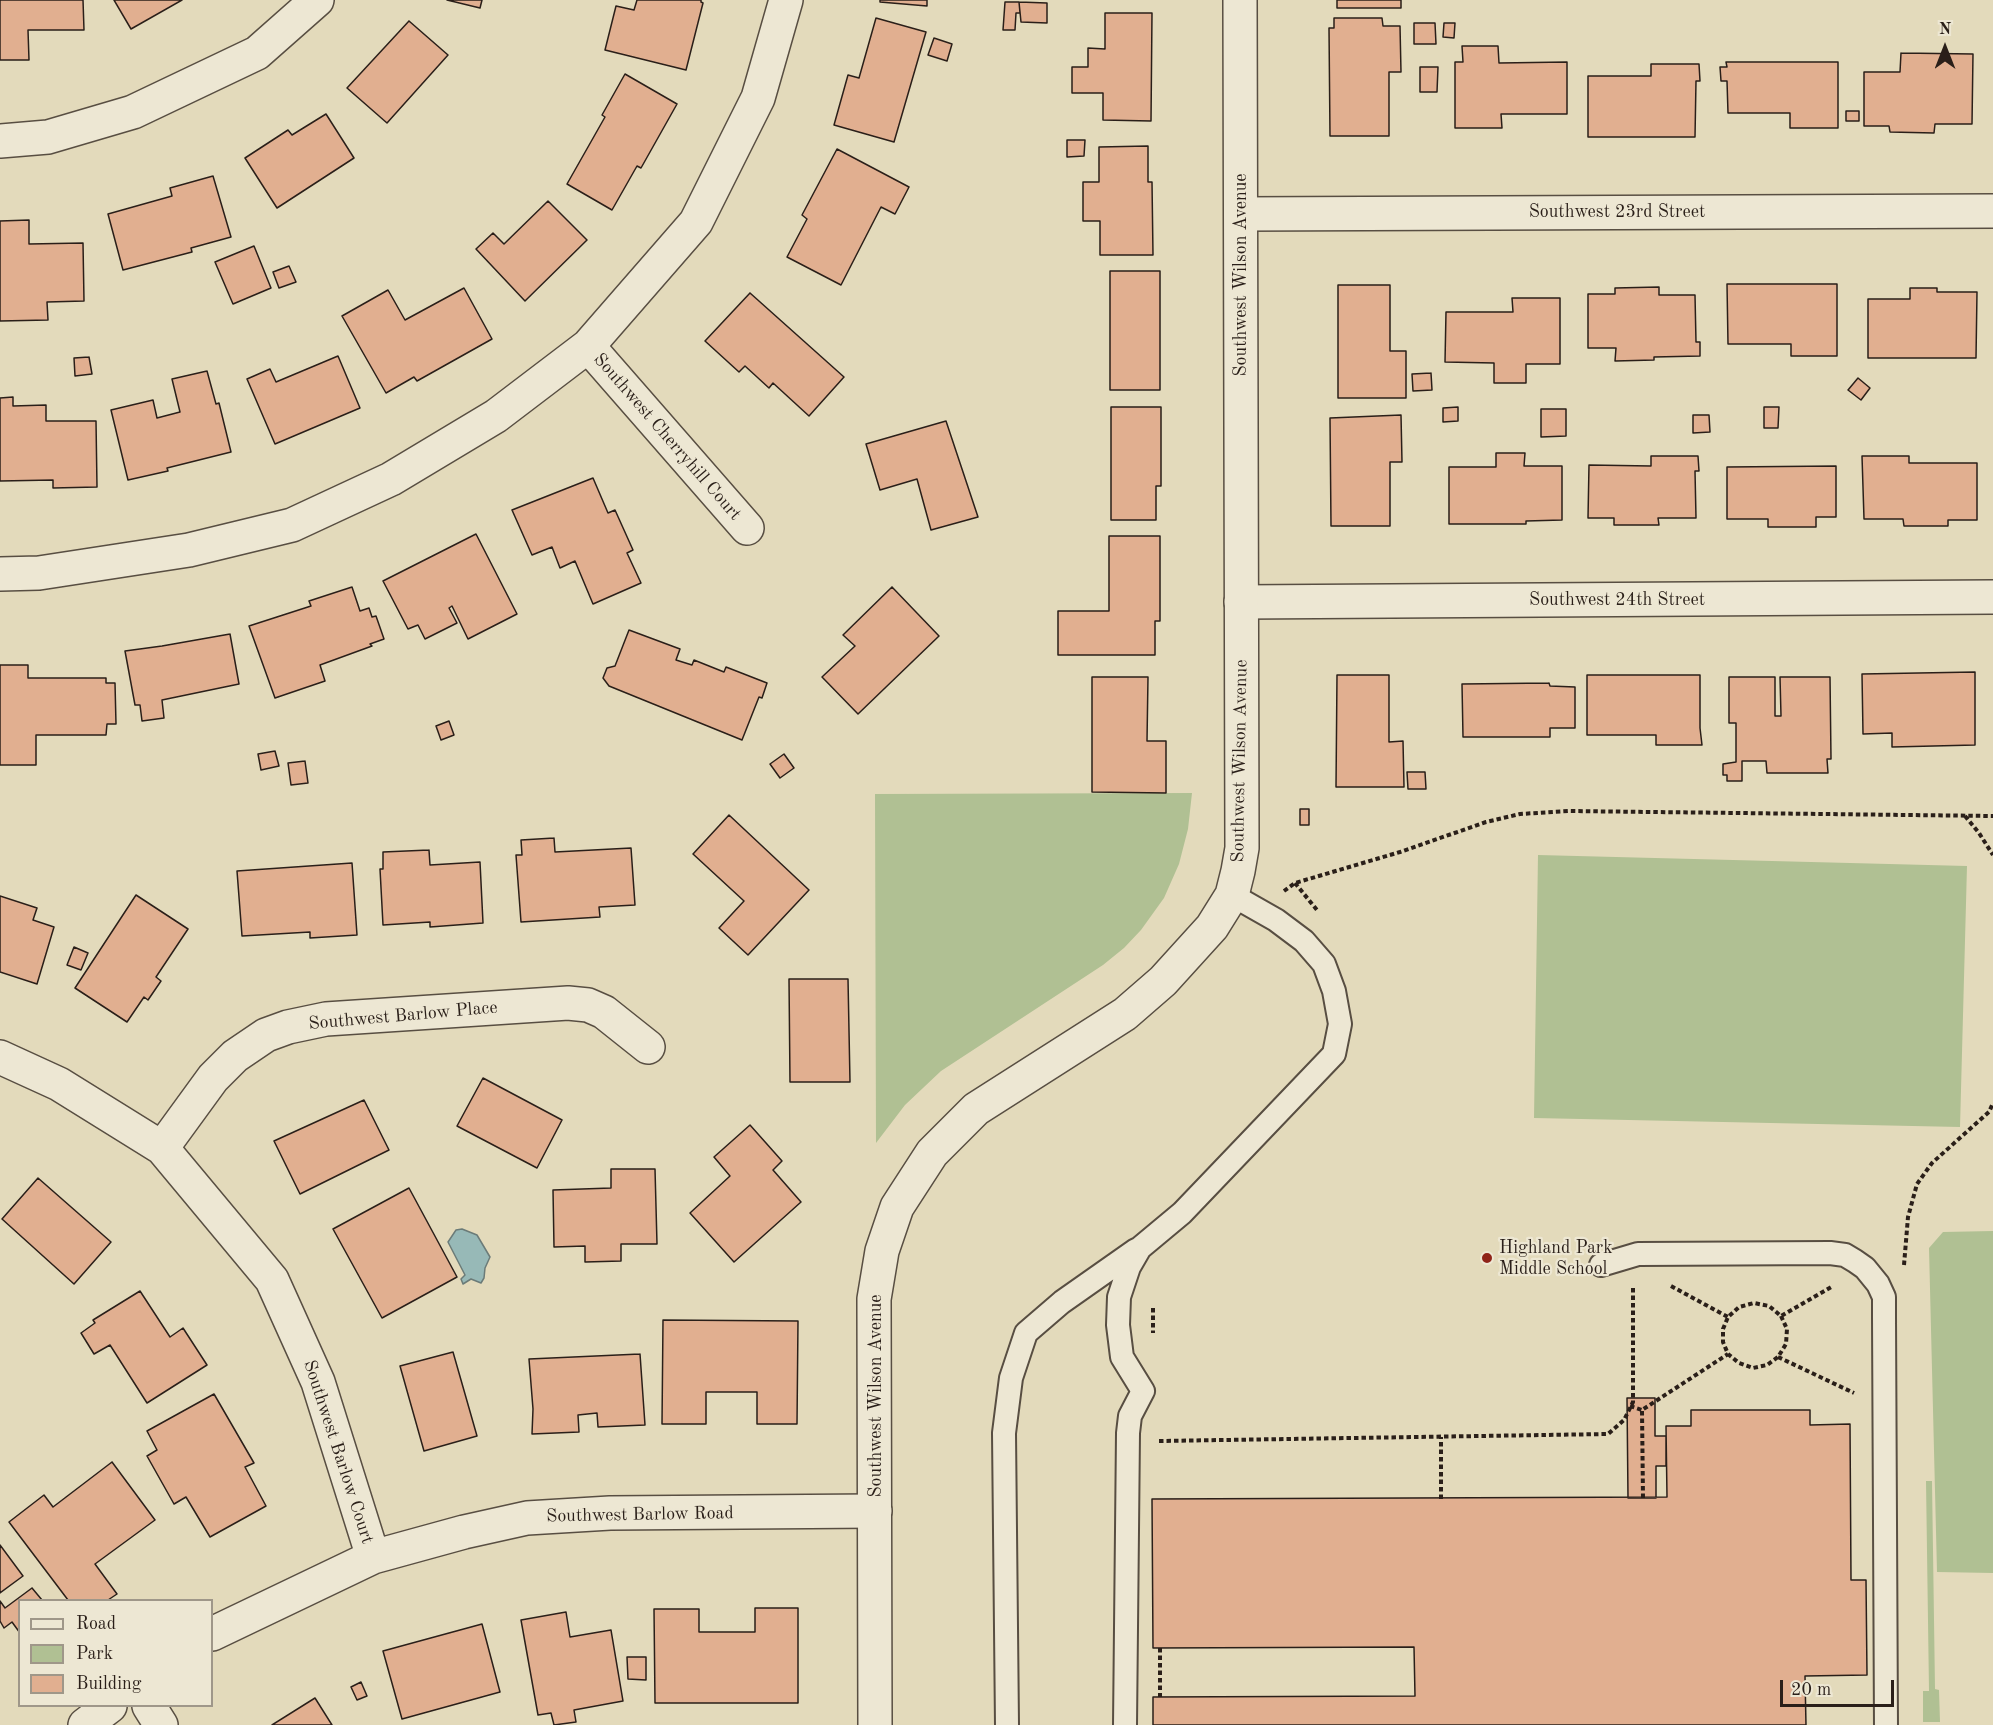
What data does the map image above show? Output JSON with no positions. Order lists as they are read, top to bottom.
{
  "streets": {
    "street": [
      "Southwest 23rd Street",
      "Southwest Wilson Avenue",
      "Southwest Cherryhill Court",
      "Southwest 24th Street",
      "Southwest Barlow Place",
      "Southwest Barlow Court",
      "Southwest Barlow Road"
    ]
  },
  "crossings": [
    ["Southwest 23rd Street", "Southwest Wilson Avenue"],
    ["Southwest Wilson Avenue", "Southwest 24th Street"],
    ["Southwest Wilson Avenue", "Southwest Barlow Road"],
    ["Southwest Barlow Place", "Southwest Barlow Court"],
    ["Southwest Barlow Court", "Southwest Barlow Road"]
  ],
  "places": ["Highland Park Middle School"],
  "legend": ["Road", "Park", "Building"],
  "scale_bar": "20 m",
  "north": "top"
}
